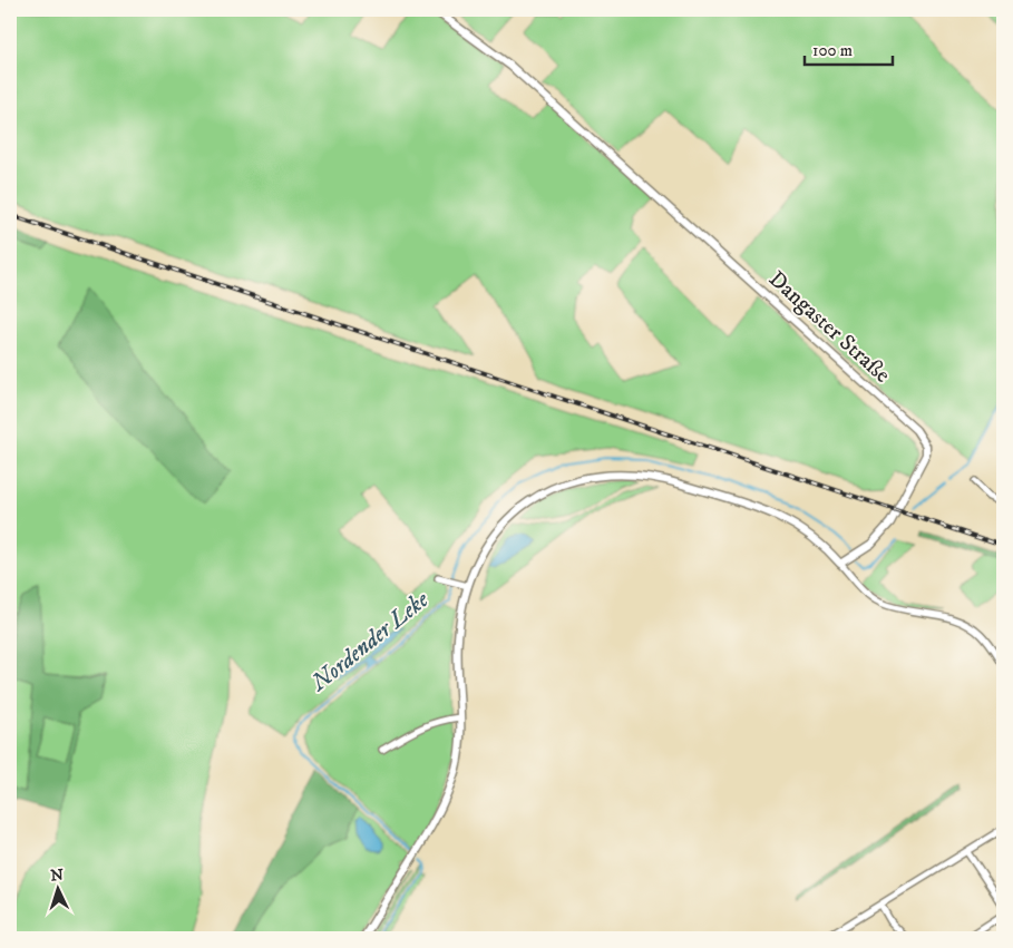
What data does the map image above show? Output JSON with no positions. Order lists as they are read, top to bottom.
{
  "streets": {
    "street": ["Dangaster Straße"]
  },
  "water": ["Nordender Leke"],
  "scale_bar": "100 m",
  "north": "top"
}
